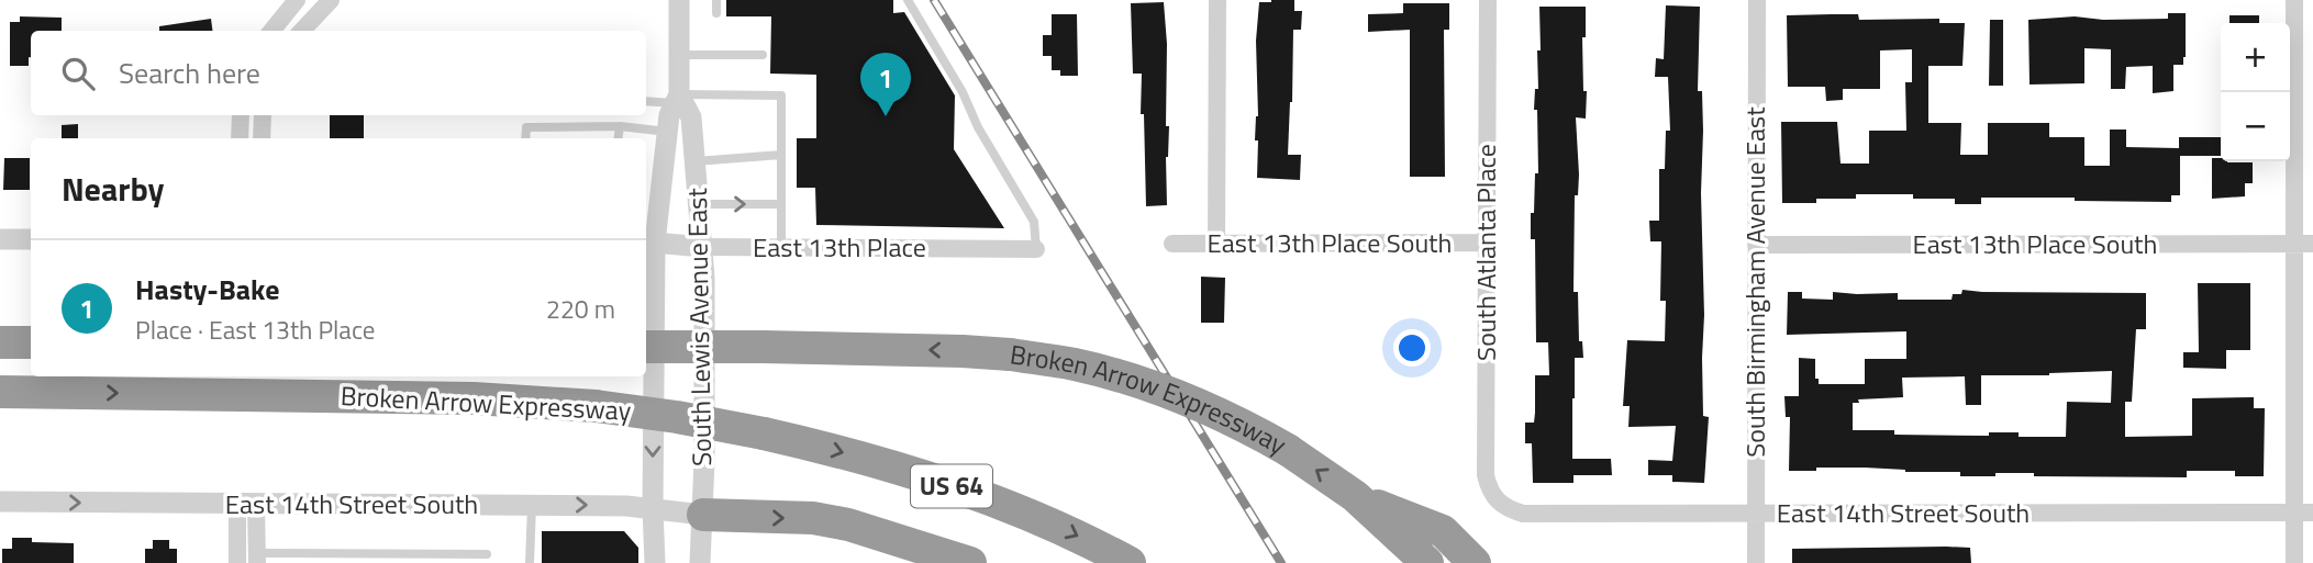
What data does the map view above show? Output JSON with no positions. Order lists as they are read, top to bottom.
{
  "streets": {
    "highway": ["Broken Arrow Expressway", "US 64"],
    "street": [
      "East 13th Place South",
      "East 13th Place",
      "South Atlanta Place",
      "South Birmingham Avenue East",
      "South Lewis Avenue East",
      "East 14th Street South"
    ]
  },
  "crossings": [
    ["East 13th Place South", "South Atlanta Place"],
    ["East 13th Place South", "South Birmingham Avenue East"],
    ["East 13th Place", "South Lewis Avenue East"],
    ["South Atlanta Place", "East 14th Street South"],
    ["South Birmingham Avenue East", "East 14th Street South"],
    ["South Lewis Avenue East", "East 14th Street South"]
  ],
  "page": {
    "map_buttons": ["+", "−"],
    "search": "Search here",
    "pins": "1",
    "heading": "Nearby",
    "list": [
      {
        "mark": "1",
        "name": "Hasty-Bake",
        "note": "Place · East 13th Place",
        "value": "220 m"
      }
    ]
  }
}
